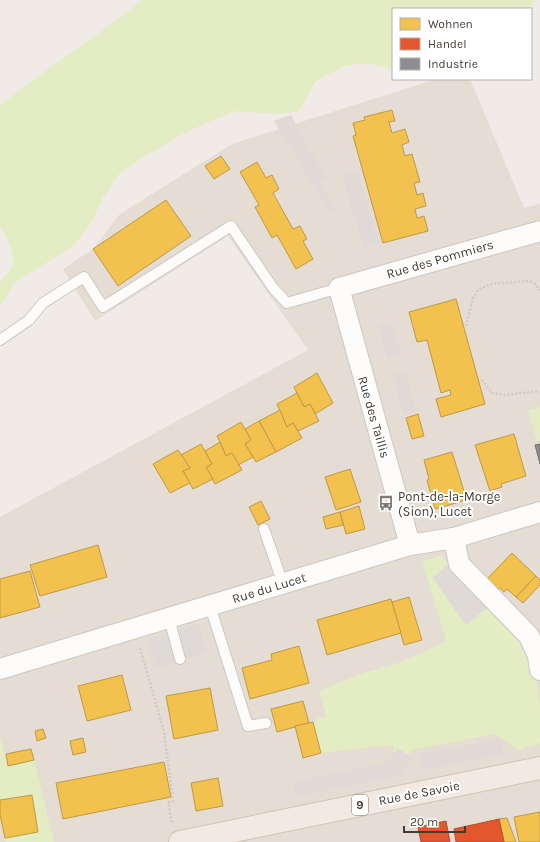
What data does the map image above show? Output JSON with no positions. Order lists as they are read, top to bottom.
{
  "streets": {
    "main road": ["Rue de Savoie", "9"],
    "street": ["Rue des Pommiers", "Rue des Taillis", "Rue du Lucet"]
  },
  "crossings": [
    ["Rue des Pommiers", "Rue des Taillis"],
    ["Rue des Taillis", "Rue du Lucet"]
  ],
  "places": {
    "bus stop": ["Pont-de-la-Morge (Sion), Lucet"]
  },
  "legend": ["Wohnen", "Handel", "Industrie"],
  "scale_bar": "20 m"
}
